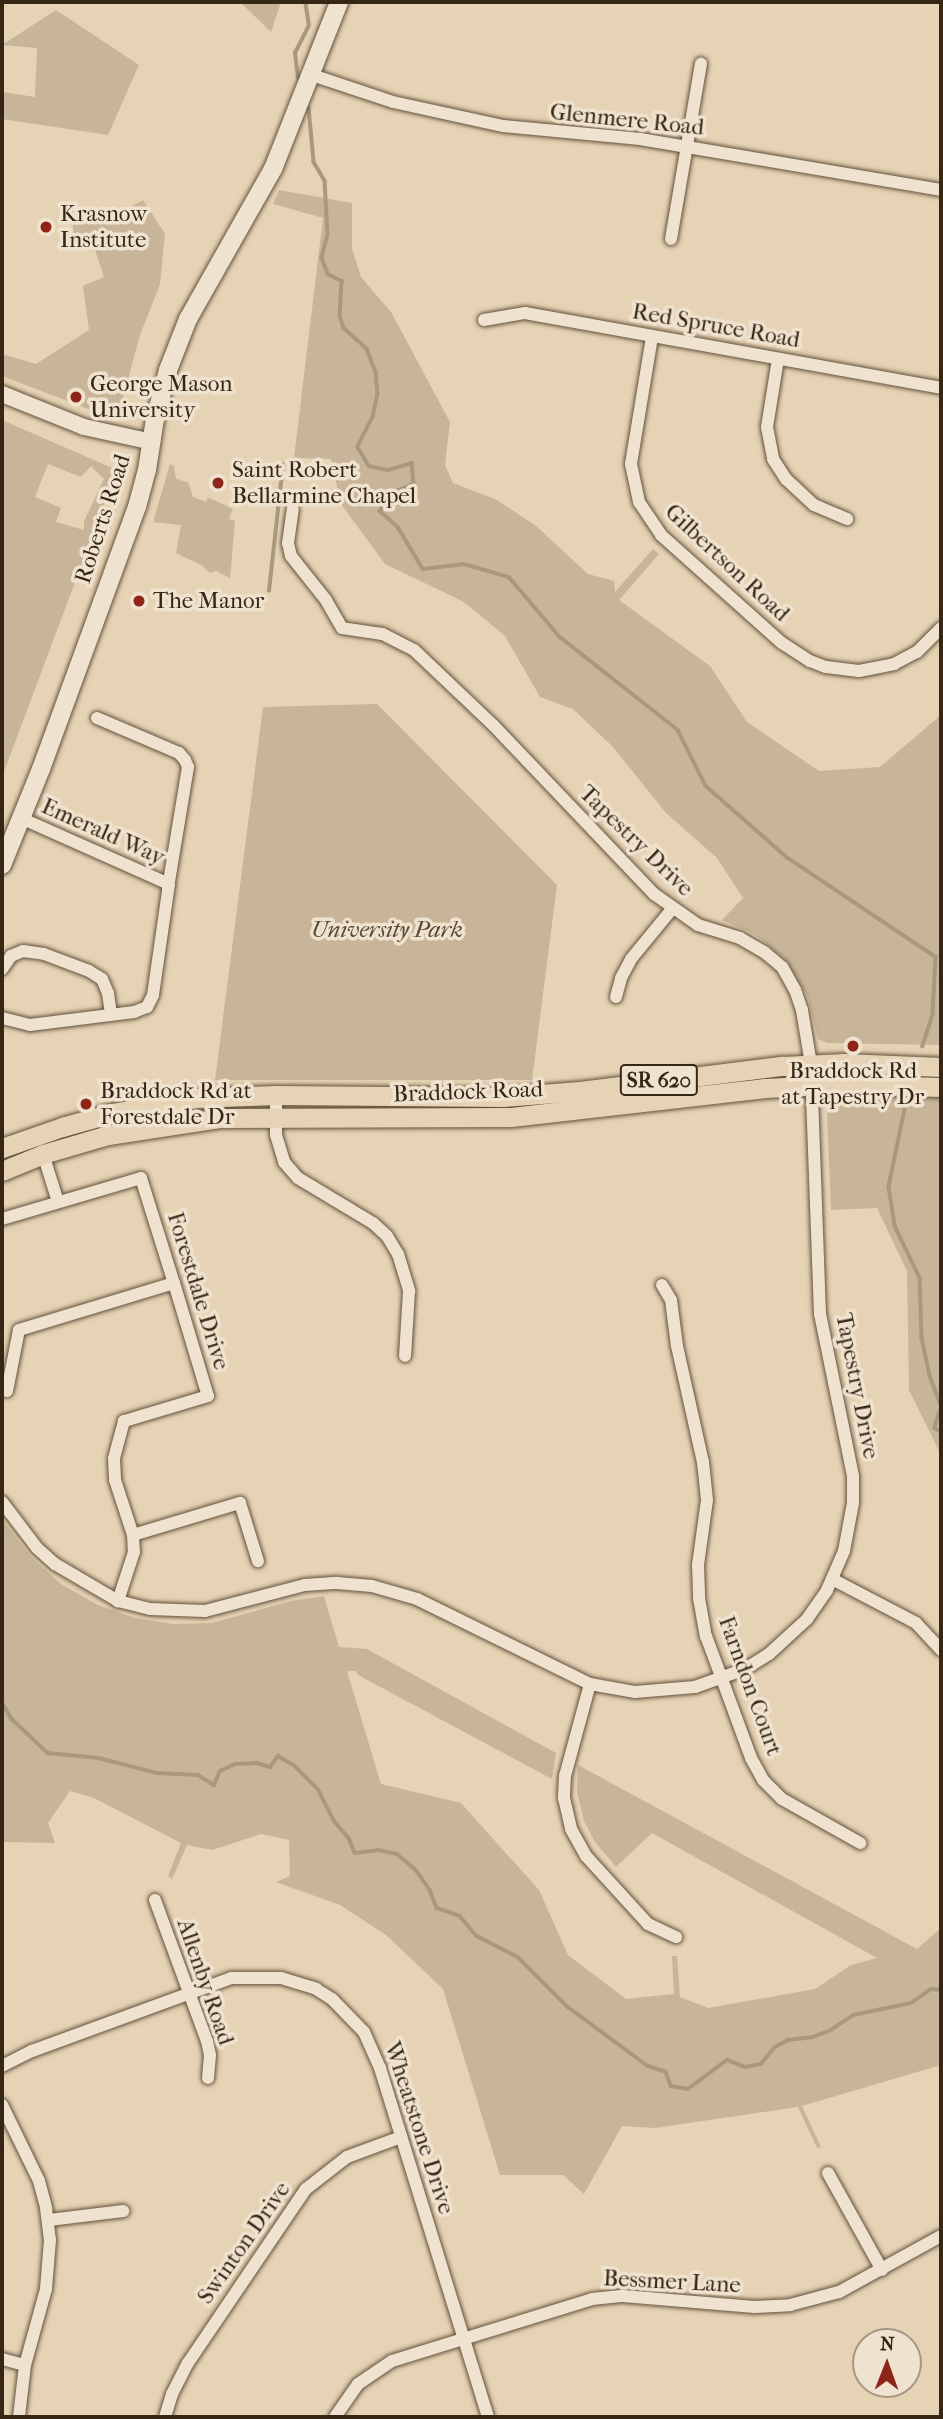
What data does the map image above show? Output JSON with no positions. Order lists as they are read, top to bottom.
{
  "streets": {
    "main road": ["Roberts Road", "SR 620", "Braddock Road"],
    "street": [
      "Glenmere Road",
      "Red Spruce Road",
      "Gilbertson Road",
      "Emerald Way",
      "Tapestry Drive",
      "Forestdale Drive",
      "Farndon Court",
      "Allenby Road",
      "Wheatstone Drive",
      "Swinton Drive",
      "Bessmer Lane"
    ]
  },
  "crossings": [
    ["Glenmere Road", "Roberts Road"],
    ["Red Spruce Road", "Gilbertson Road"],
    ["Roberts Road", "Emerald Way"],
    ["Tapestry Drive", "Braddock Road"],
    ["Tapestry Drive", "Forestdale Drive"],
    ["Tapestry Drive", "Farndon Court"],
    ["Allenby Road", "Wheatstone Drive"],
    ["Wheatstone Drive", "Swinton Drive"],
    ["Wheatstone Drive", "Bessmer Lane"]
  ],
  "parks": ["University Park"],
  "places": [
    "Krasnow Institute",
    "George Mason University",
    "Saint Robert Bellarmine Chapel",
    "The Manor",
    "Braddock Rd at Tapestry Dr",
    "Braddock Rd at Forestdale Dr"
  ],
  "north": "top"
}
